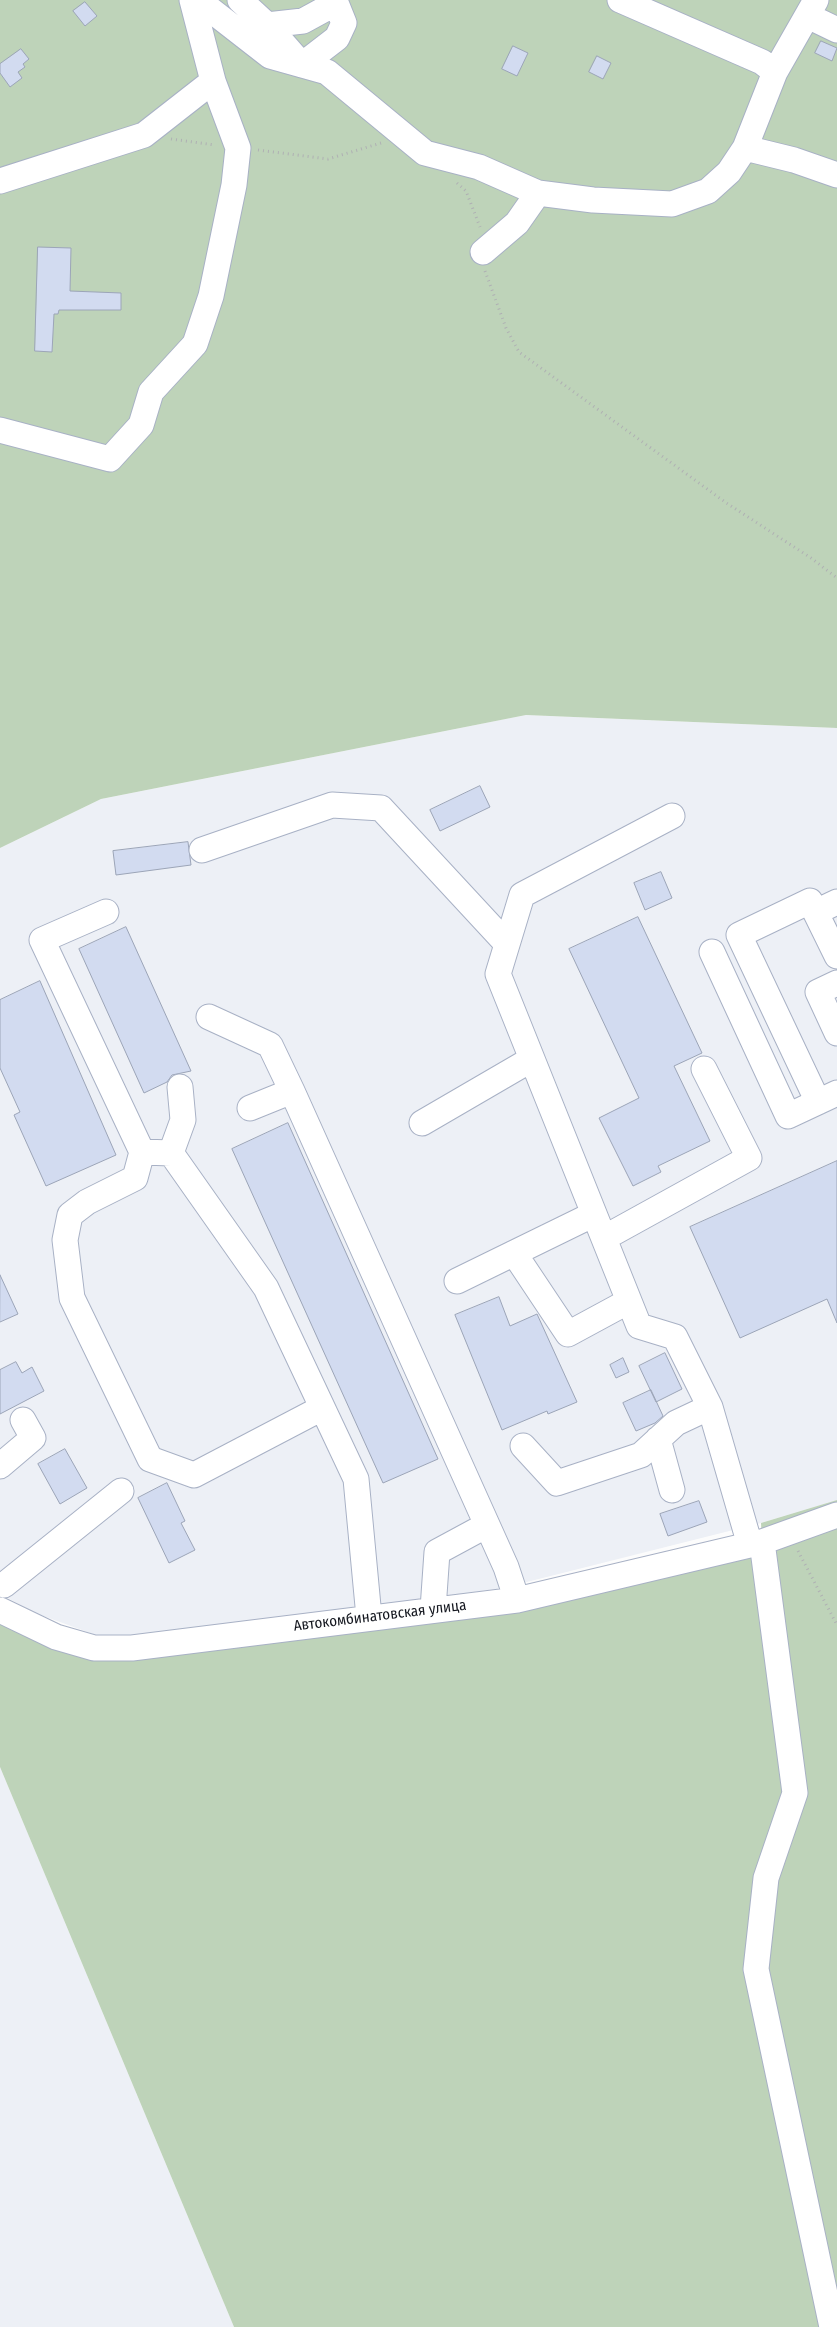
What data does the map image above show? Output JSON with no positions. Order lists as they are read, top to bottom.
{
  "streets": {
    "street": ["Автокомбинатовская улица"]
  }
}
